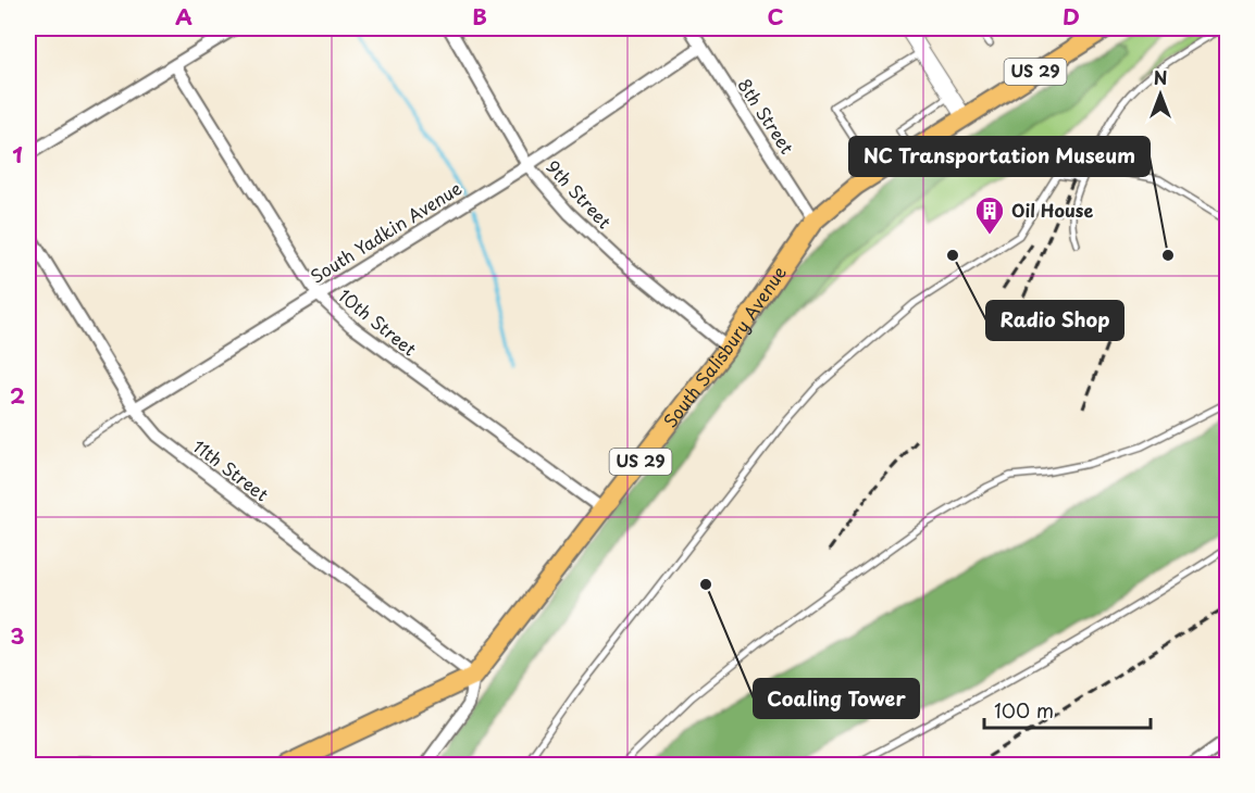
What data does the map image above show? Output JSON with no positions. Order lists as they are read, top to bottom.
{
  "streets": {
    "main road": ["US 29", "South Salisbury Avenue"],
    "street": [
      "8th Street",
      "9th Street",
      "South Yadkin Avenue",
      "10th Street",
      "11th Street"
    ]
  },
  "crossings": [
    ["8th Street", "South Yadkin Avenue"],
    ["8th Street", "South Salisbury Avenue"],
    ["9th Street", "South Yadkin Avenue"],
    ["9th Street", "South Salisbury Avenue"],
    ["South Yadkin Avenue", "10th Street"],
    ["South Yadkin Avenue", "11th Street"],
    ["10th Street", "South Salisbury Avenue"],
    ["South Salisbury Avenue", "11th Street"]
  ],
  "places": {
    "building": ["Oil House"],
    "other": ["Radio Shop", "NC Transportation Museum", "Coaling Tower"]
  },
  "scale_bar": "100 m",
  "north": "top",
  "grid": {
    "columns": [
      "A",
      "B",
      "C",
      "D"
    ],
    "rows": ["1", "2", "3"]
  }
}
